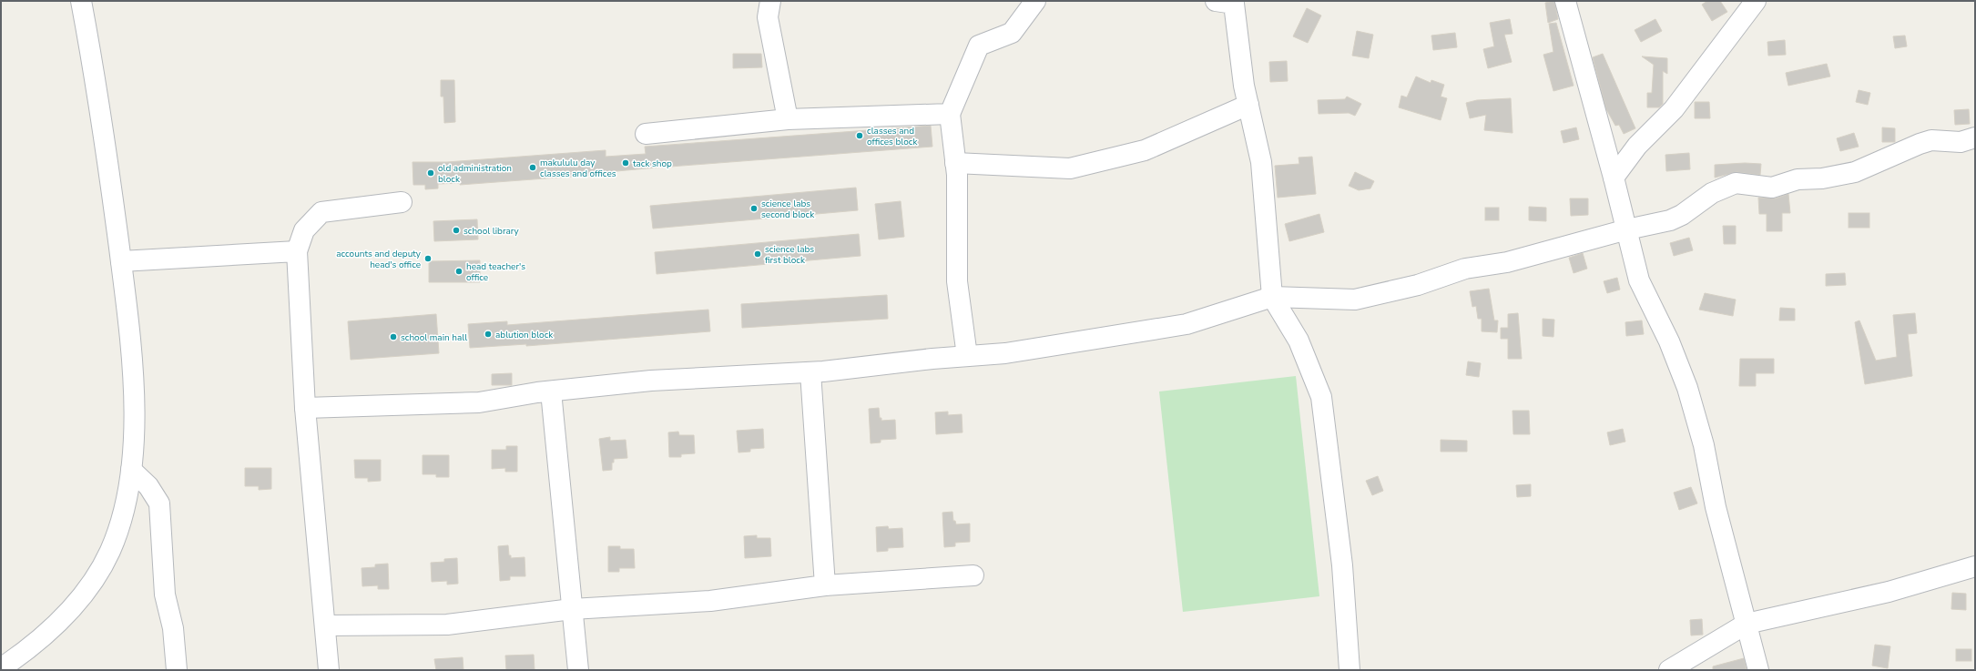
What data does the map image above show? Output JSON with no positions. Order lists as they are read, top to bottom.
{
  "places": [
    "classes and offices block",
    "tack shop",
    "makululu day classes and offices",
    "old administration block",
    "science labs second block",
    "school library",
    "science labs first block",
    "accounts and deputy head's office",
    "head teacher's office",
    "ablution block",
    "school main hall"
  ]
}
